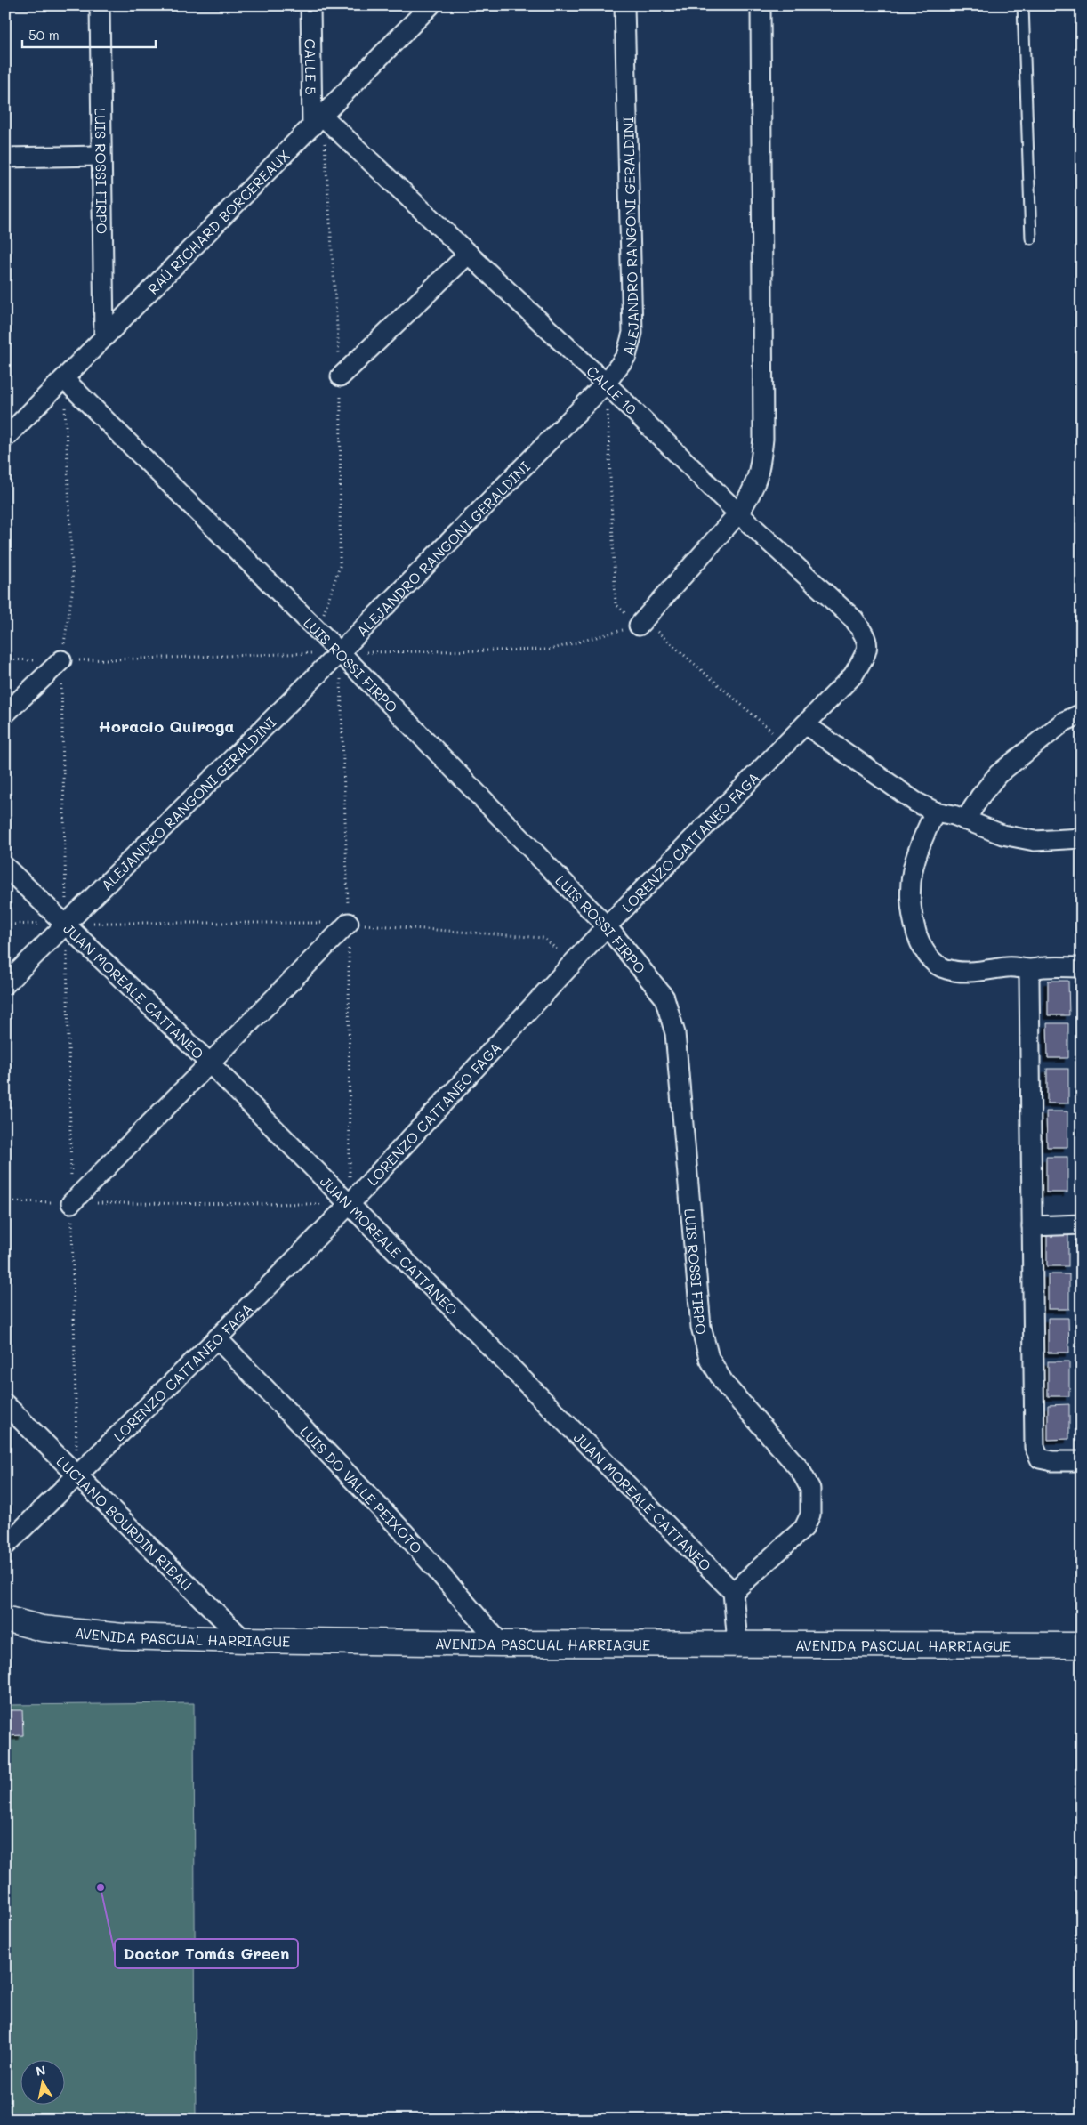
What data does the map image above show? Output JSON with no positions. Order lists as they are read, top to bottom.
{
  "streets": {
    "street": [
      "CALLE 5",
      "LUIS ROSSI FIRPO",
      "RAÚ RICHARD BORCEREAUX",
      "ALEJANDRO RANGONI GERALDINI",
      "CALLE 10",
      "LORENZO CATTANEO FAGA",
      "JUAN MOREALE CATTANEO",
      "LUIS DO VALLE PEIXOTO",
      "LUCIANO BOURDIN RIBAU",
      "AVENIDA PASCUAL HARRIAGUE"
    ]
  },
  "crossings": [
    ["CALLE 5", "RAÚ RICHARD BORCEREAUX"],
    ["CALLE 5", "CALLE 10"],
    ["LUIS ROSSI FIRPO", "RAÚ RICHARD BORCEREAUX"],
    ["LUIS ROSSI FIRPO", "ALEJANDRO RANGONI GERALDINI"],
    ["LUIS ROSSI FIRPO", "LORENZO CATTANEO FAGA"],
    ["LUIS ROSSI FIRPO", "JUAN MOREALE CATTANEO"],
    ["RAÚ RICHARD BORCEREAUX", "CALLE 10"],
    ["ALEJANDRO RANGONI GERALDINI", "CALLE 10"],
    ["ALEJANDRO RANGONI GERALDINI", "JUAN MOREALE CATTANEO"],
    ["CALLE 10", "LORENZO CATTANEO FAGA"],
    ["LORENZO CATTANEO FAGA", "JUAN MOREALE CATTANEO"],
    ["LORENZO CATTANEO FAGA", "LUIS DO VALLE PEIXOTO"],
    ["LORENZO CATTANEO FAGA", "LUCIANO BOURDIN RIBAU"],
    ["LUIS DO VALLE PEIXOTO", "AVENIDA PASCUAL HARRIAGUE"],
    ["LUCIANO BOURDIN RIBAU", "AVENIDA PASCUAL HARRIAGUE"]
  ],
  "districts": ["Horacio Quiroga"],
  "places": ["Doctor Tomás Green"],
  "scale_bar": "50 m",
  "north": "top"
}
